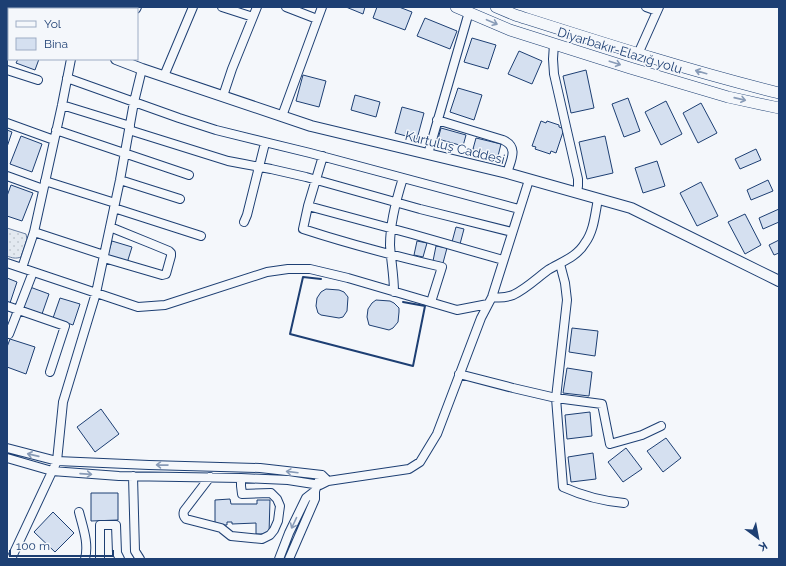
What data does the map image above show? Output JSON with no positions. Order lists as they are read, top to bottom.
{
  "streets": {
    "highway": ["Diyarbakır-Elazığ yolu"],
    "main road": ["Kurtuluş Caddesi"]
  },
  "legend": ["Yol", "Bina"],
  "scale_bar": "100 m",
  "north": "bottom right"
}
